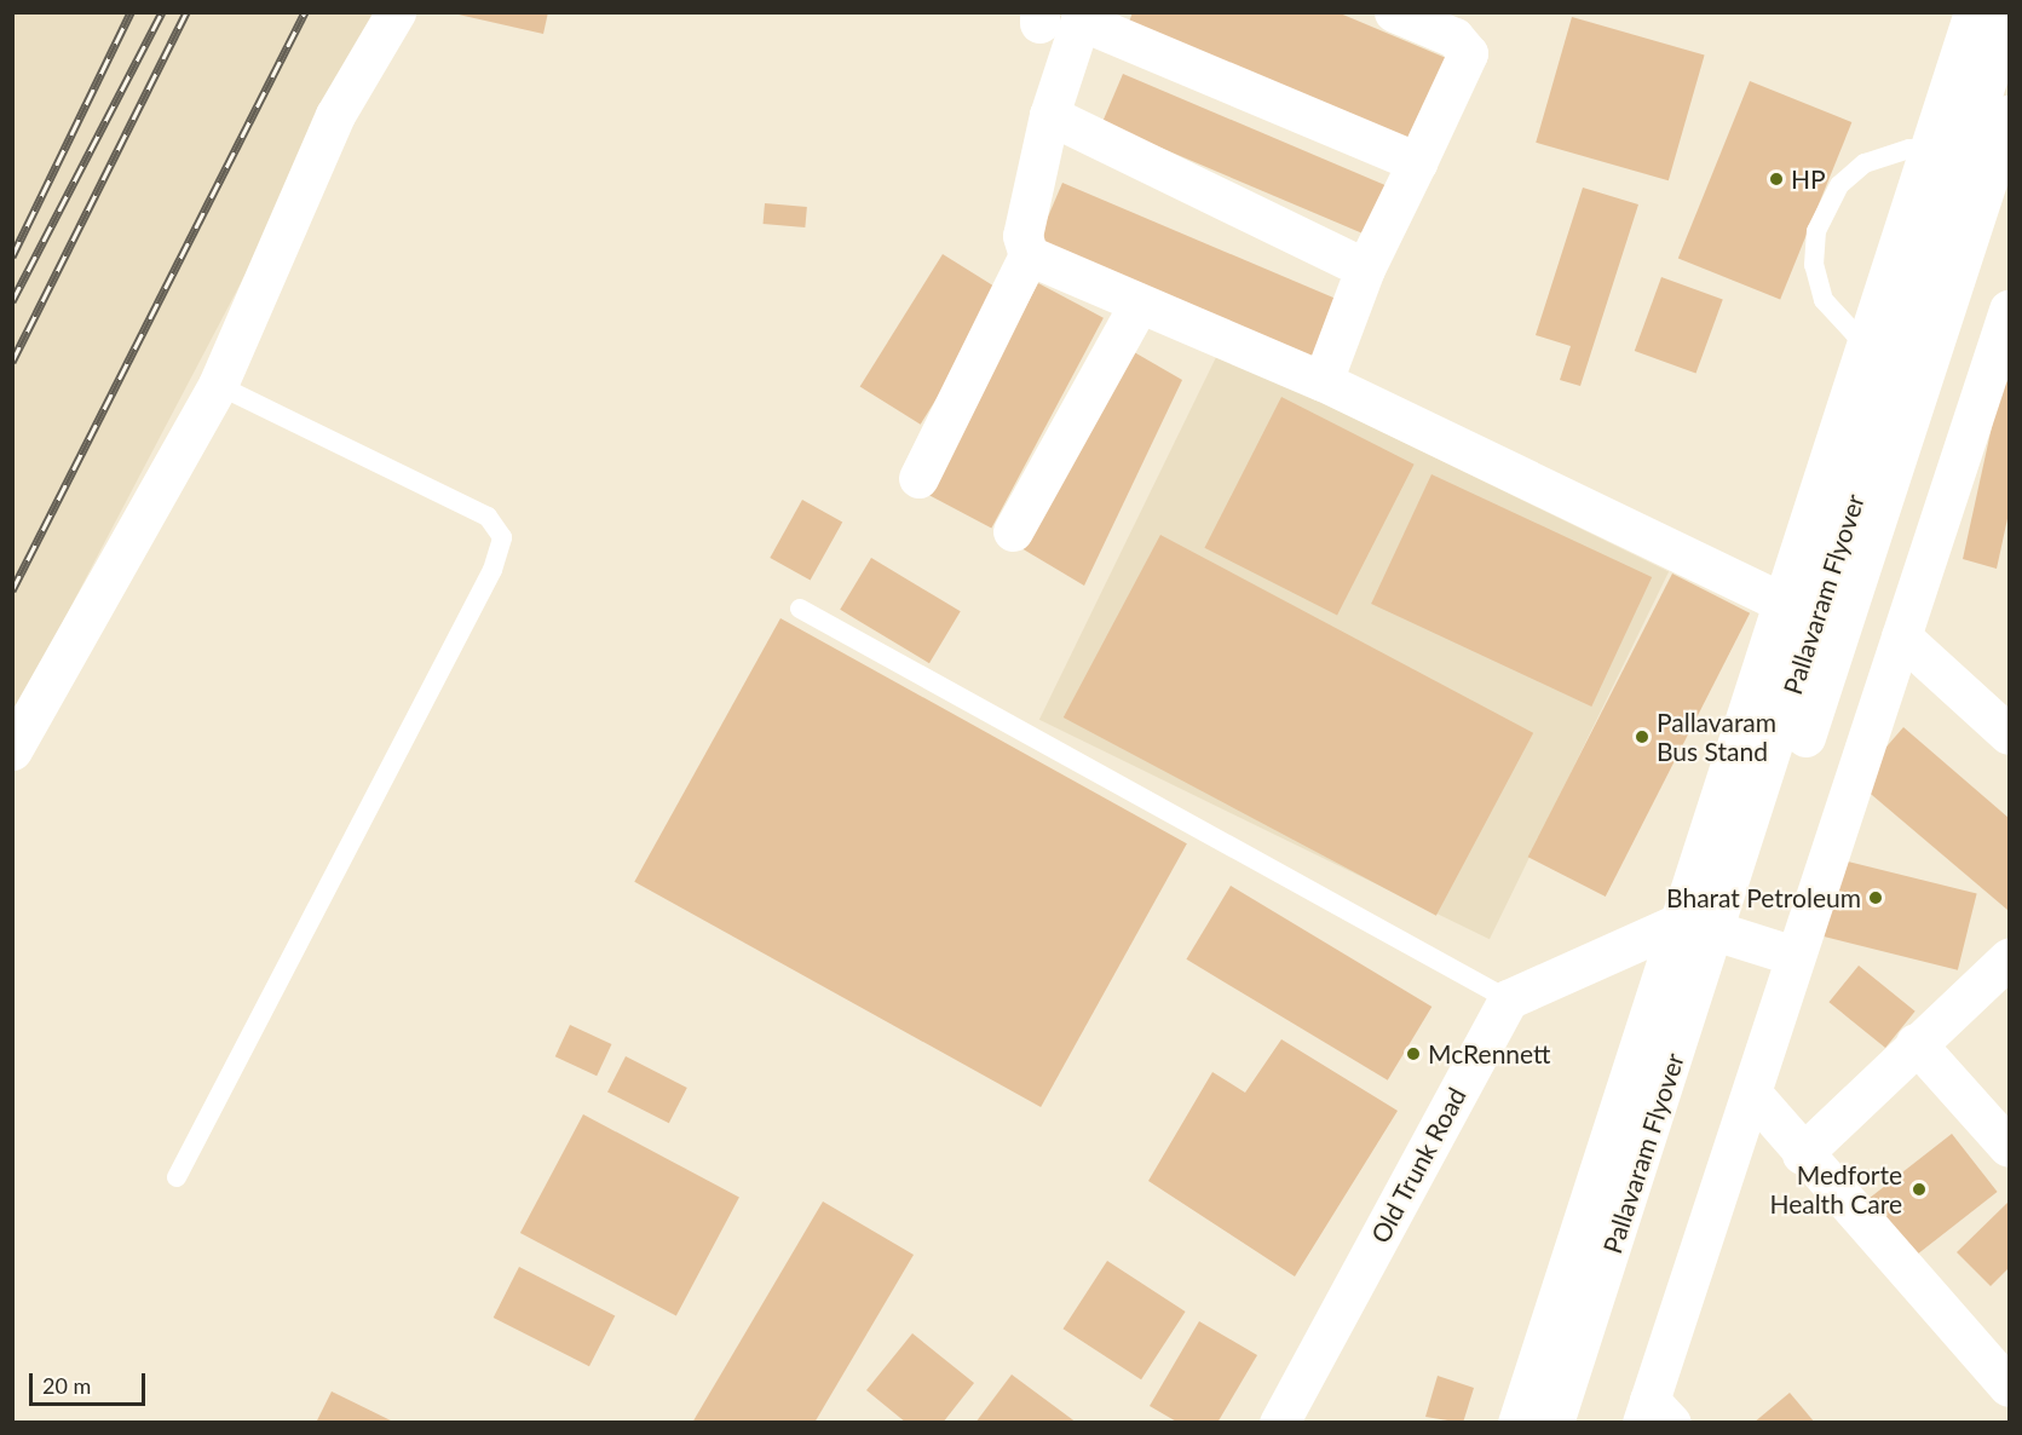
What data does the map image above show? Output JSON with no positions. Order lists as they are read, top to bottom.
{
  "streets": {
    "street": ["Pallavaram Flyover", "Old Trunk Road"]
  },
  "places": [
    "HP",
    "Pallavaram Bus Stand",
    "Bharat Petroleum",
    "McRennett",
    "Medforte Health Care"
  ],
  "scale_bar": "20 m"
}
